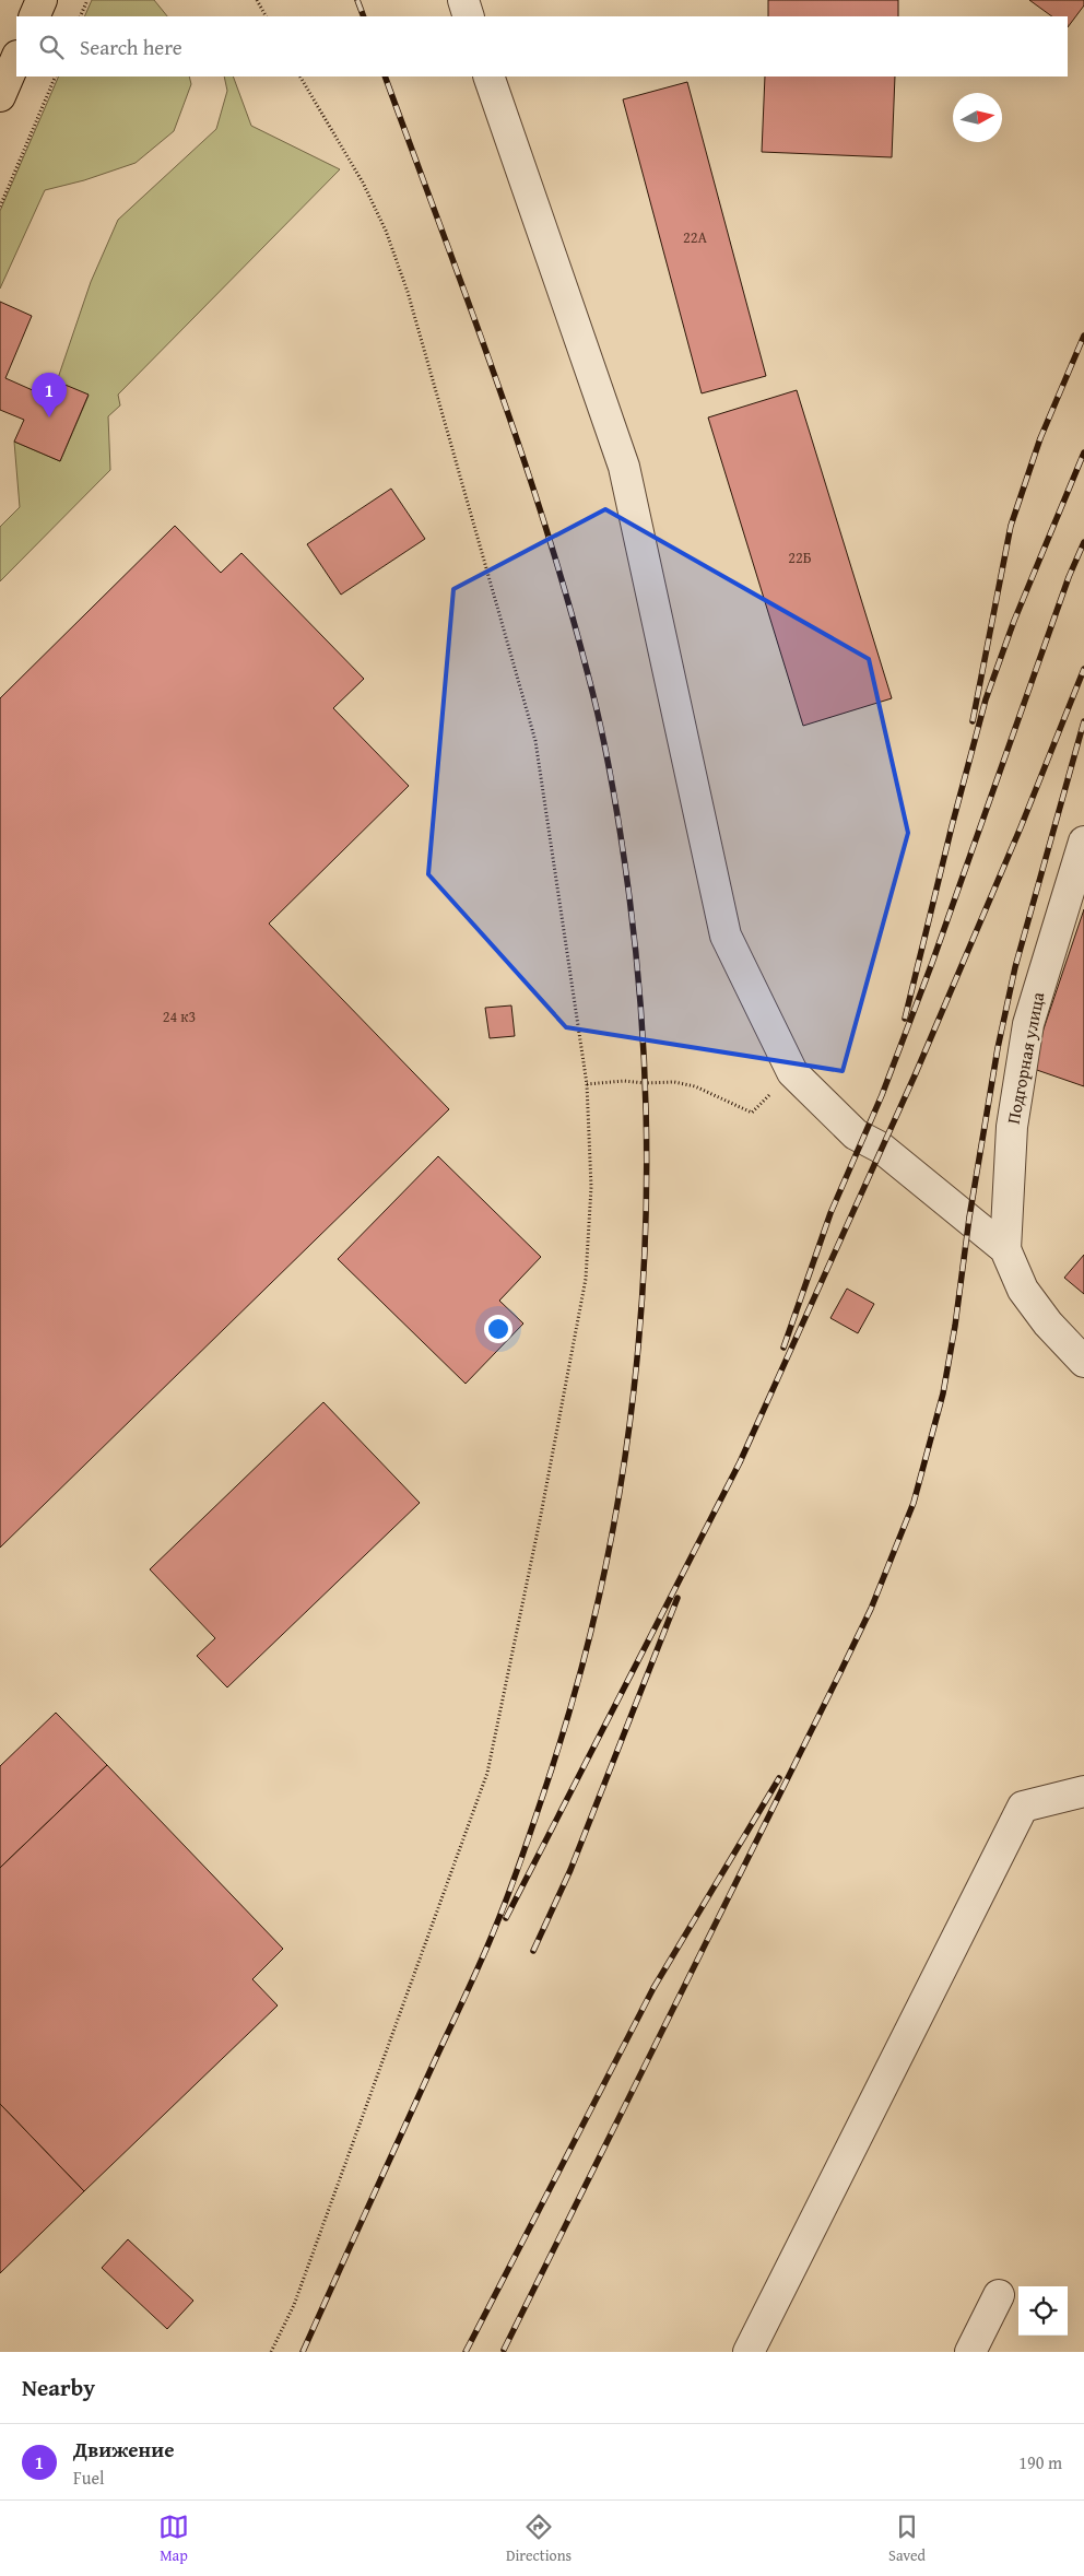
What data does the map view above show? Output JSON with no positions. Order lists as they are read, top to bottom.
{
  "streets": {
    "street": ["Подгорная улица"]
  },
  "house_numbers": ["22А", "22Б", "24 к3"],
  "north": "right",
  "page": {
    "search": "Search here",
    "pins": "1",
    "heading": "Nearby",
    "list": [
      {
        "mark": "1",
        "name": "Движение",
        "note": "Fuel",
        "value": "190 m"
      }
    ],
    "nav": ["Map", "Directions", "Saved"]
  }
}
